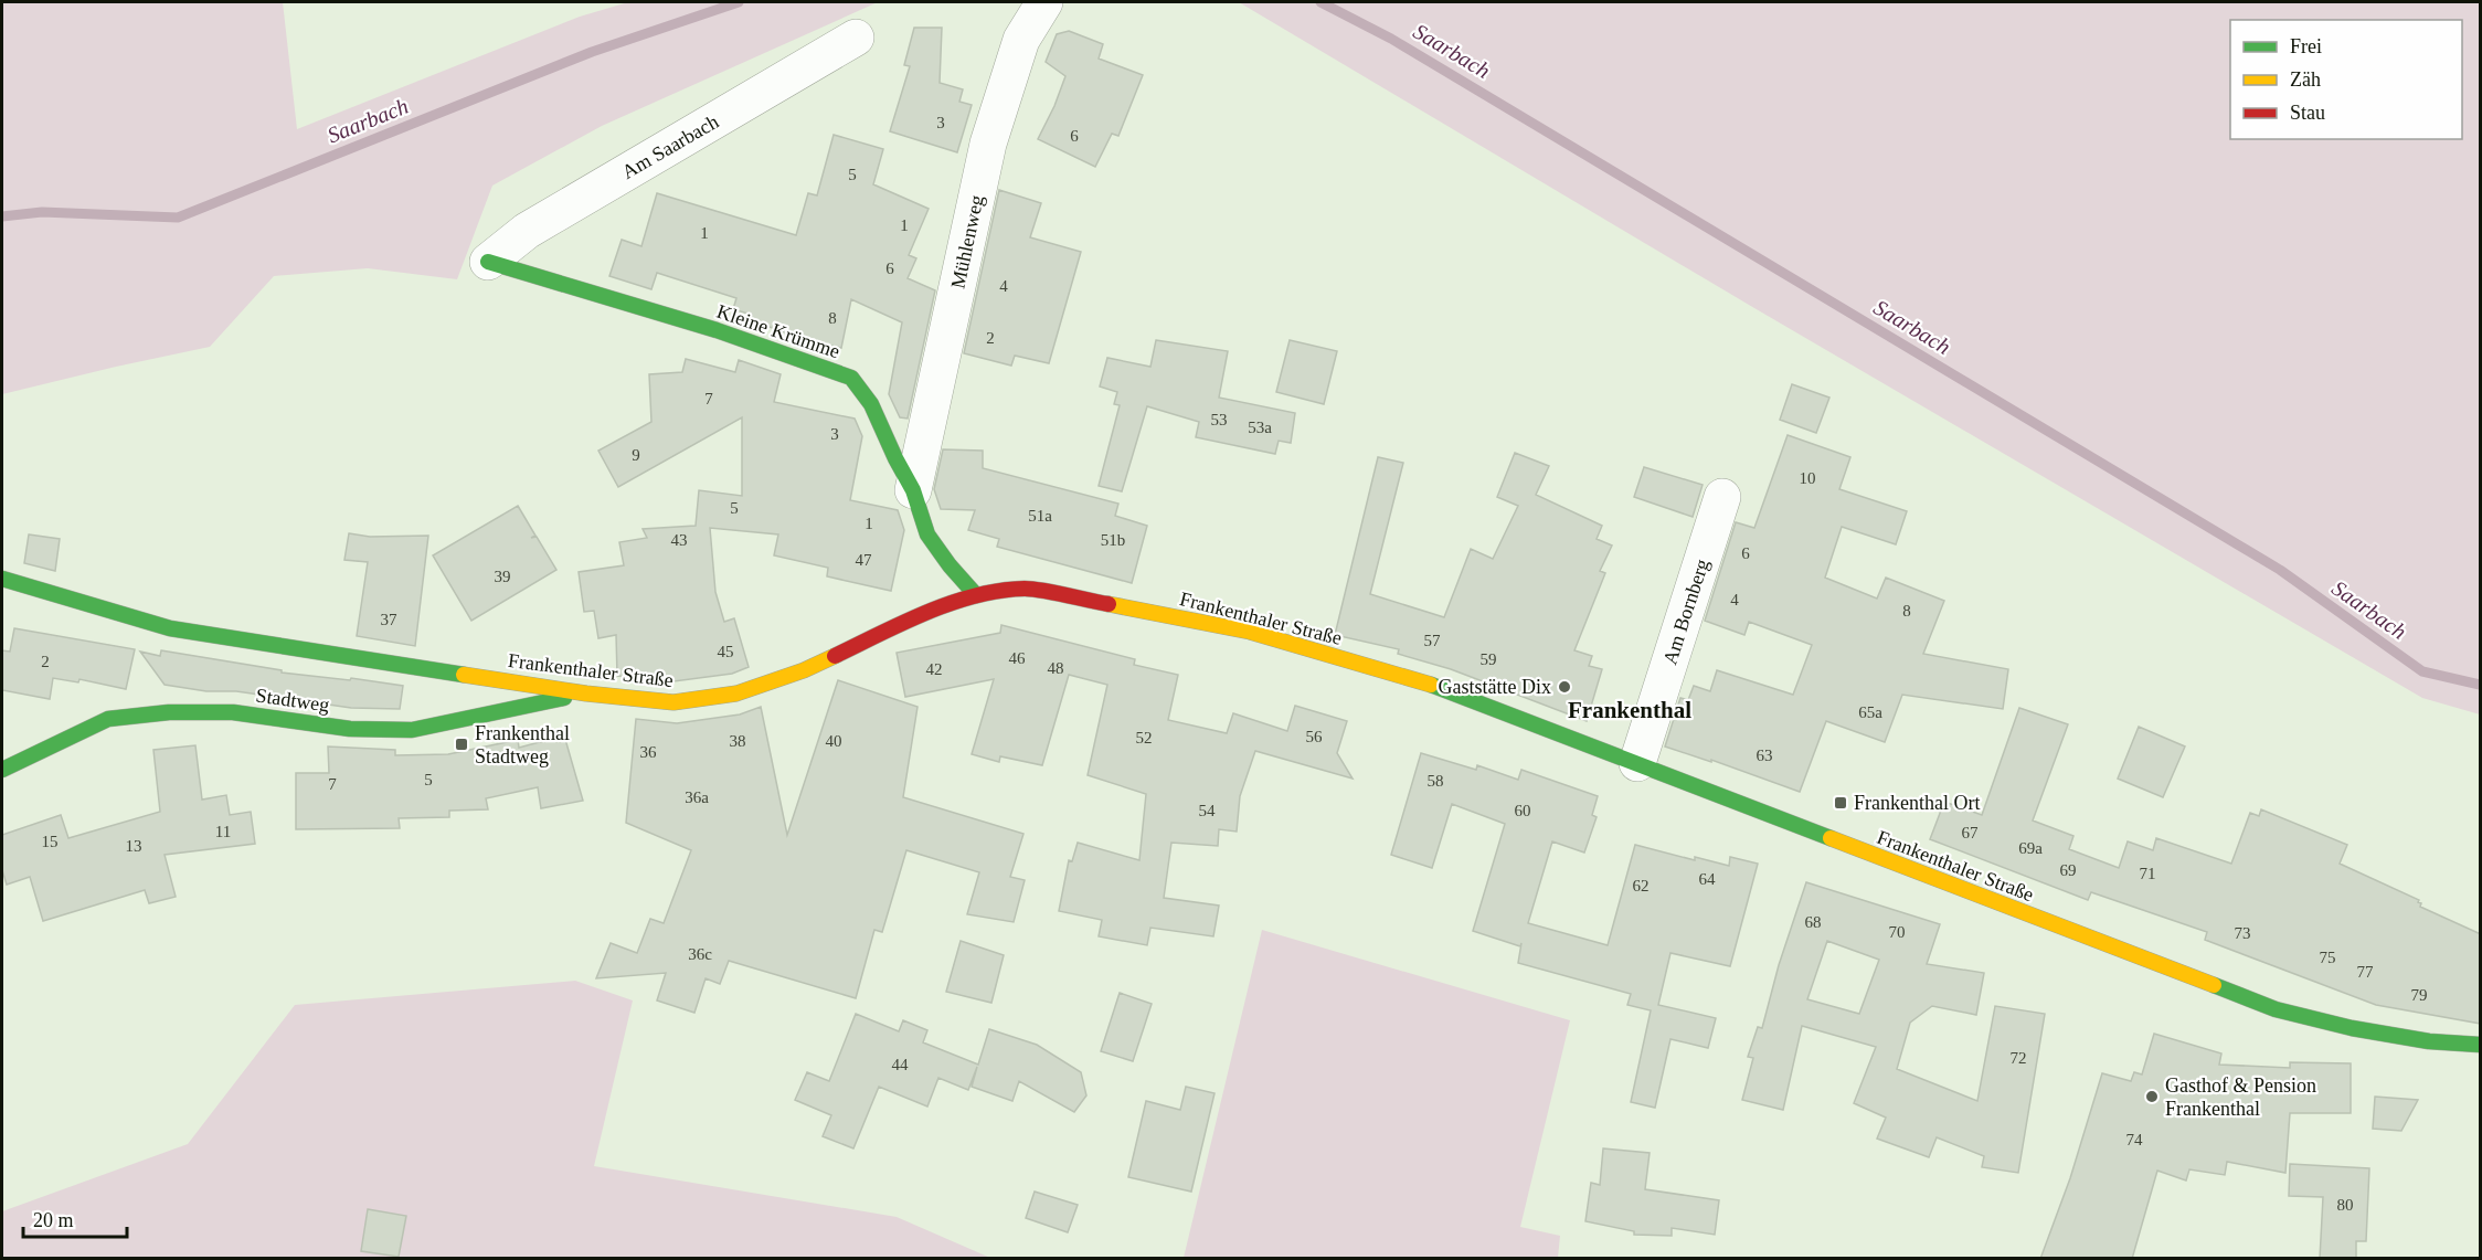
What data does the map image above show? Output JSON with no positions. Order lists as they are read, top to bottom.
{
  "streets": {
    "main road": ["Kleine Krümme", "Frankenthaler Straße", "Stadtweg"],
    "street": ["Am Saarbach", "Mühlenweg", "Am Bornberg"]
  },
  "crossings": [
    ["Am Saarbach", "Kleine Krümme"],
    ["Mühlenweg", "Kleine Krümme"],
    ["Kleine Krümme", "Frankenthaler Straße"],
    ["Am Bornberg", "Frankenthaler Straße"],
    ["Frankenthaler Straße", "Stadtweg"]
  ],
  "districts": ["Frankenthal"],
  "water": ["Saarbach"],
  "places": {
    "other": ["Gaststätte Dix", "Gasthof & Pension Frankenthal"],
    "transit": ["Frankenthal Stadtweg", "Frankenthal Ort"]
  },
  "house_numbers": [
    "3",
    "6",
    "5",
    "1",
    "1",
    "6",
    "4",
    "8",
    "2",
    "7",
    "53",
    "53a",
    "3",
    "9",
    "10",
    "5",
    "51a",
    "1",
    "43",
    "51b",
    "6",
    "47",
    "39",
    "4",
    "8",
    "37",
    "57",
    "45",
    "46",
    "59",
    "2",
    "48",
    "42",
    "65a",
    "56",
    "52",
    "38",
    "40",
    "36",
    "63",
    "5",
    "58",
    "7",
    "36a",
    "54",
    "60",
    "11",
    "67",
    "15",
    "13",
    "69a",
    "69",
    "71",
    "64",
    "62",
    "68",
    "70",
    "73",
    "36c",
    "75",
    "77",
    "79",
    "72",
    "44",
    "74",
    "80"
  ],
  "legend": ["Frei", "Zäh", "Stau"],
  "scale_bar": "20 m"
}
